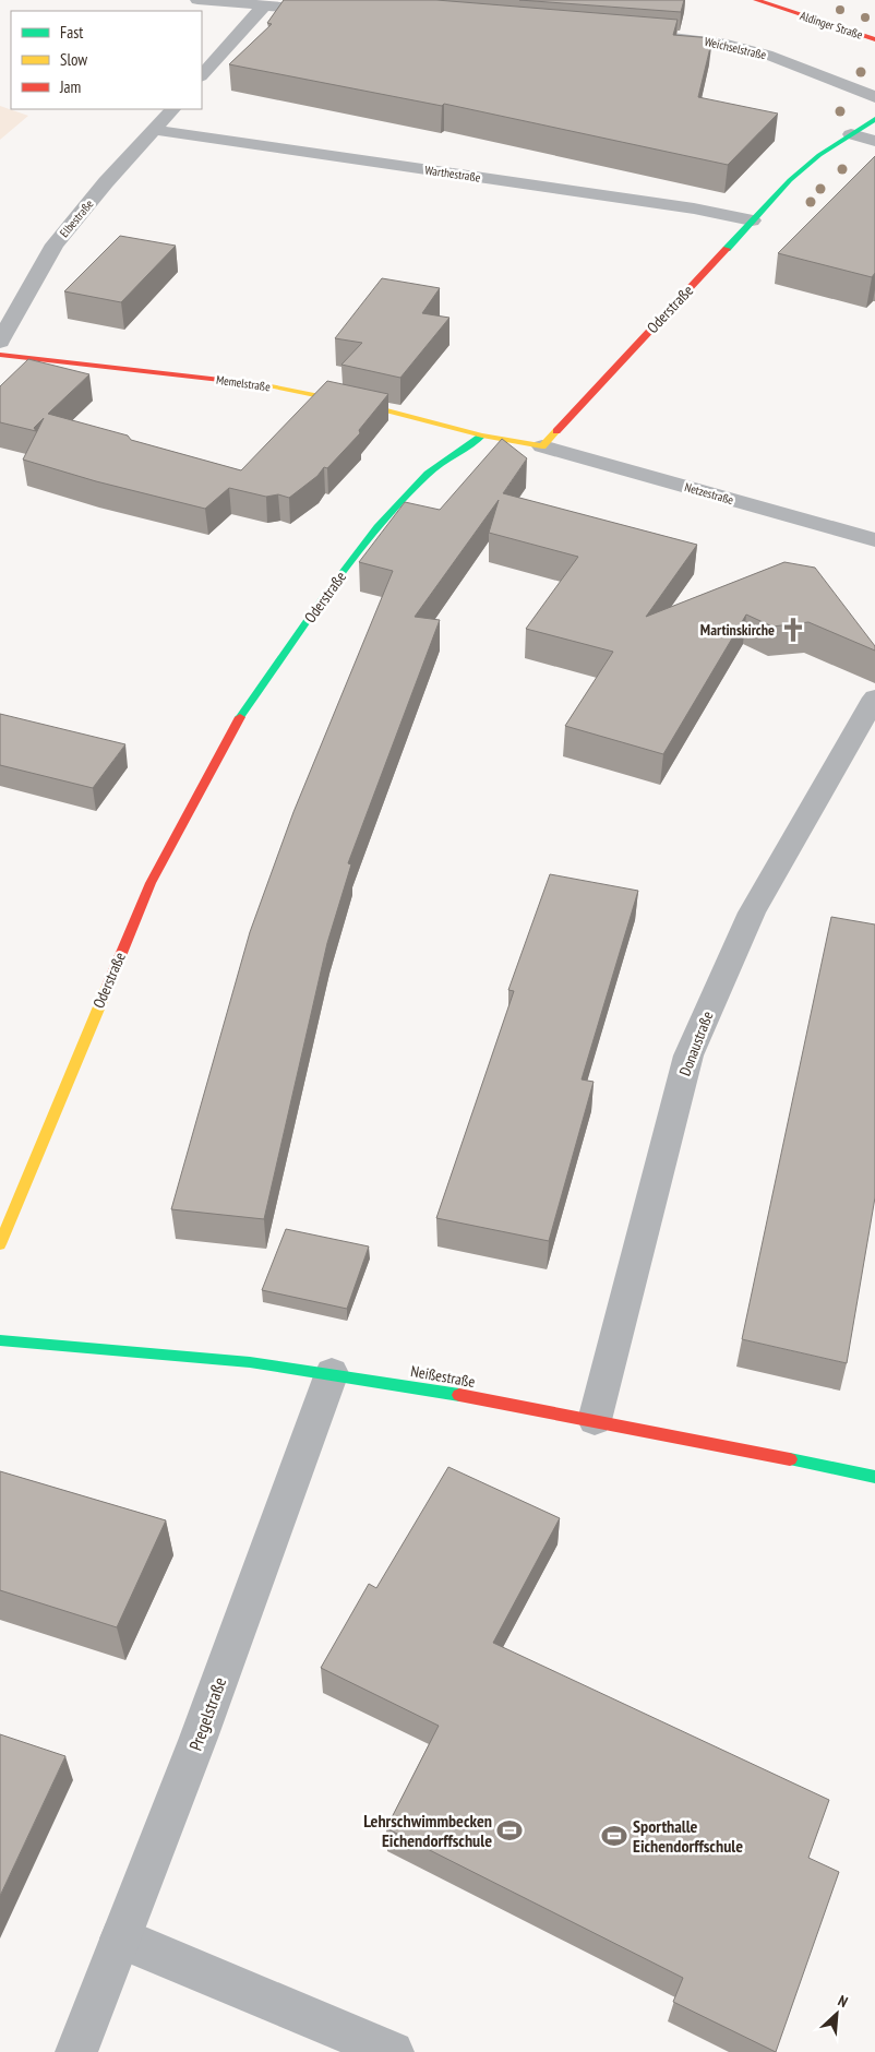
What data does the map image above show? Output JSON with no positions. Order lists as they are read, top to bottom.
{
  "streets": {
    "street": [
      "Aldinger Straße",
      "Weichselstraße",
      "Warthestraße",
      "Elbestraße",
      "Oderstraße",
      "Memelstraße",
      "Netzestraße",
      "Donaustraße",
      "Neißestraße",
      "Pregelstraße"
    ]
  },
  "crossings": [
    ["Warthestraße", "Elbestraße"],
    ["Warthestraße", "Oderstraße"],
    ["Oderstraße", "Memelstraße"],
    ["Oderstraße", "Netzestraße"],
    ["Donaustraße", "Neißestraße"],
    ["Neißestraße", "Pregelstraße"]
  ],
  "places": {
    "church": ["Martinskirche"],
    "sports": ["Lehrschwimmbecken Eichendorffschule", "Sporthalle Eichendorffschule"]
  },
  "legend": ["Fast", "Slow", "Jam"],
  "north": "top right"
}
